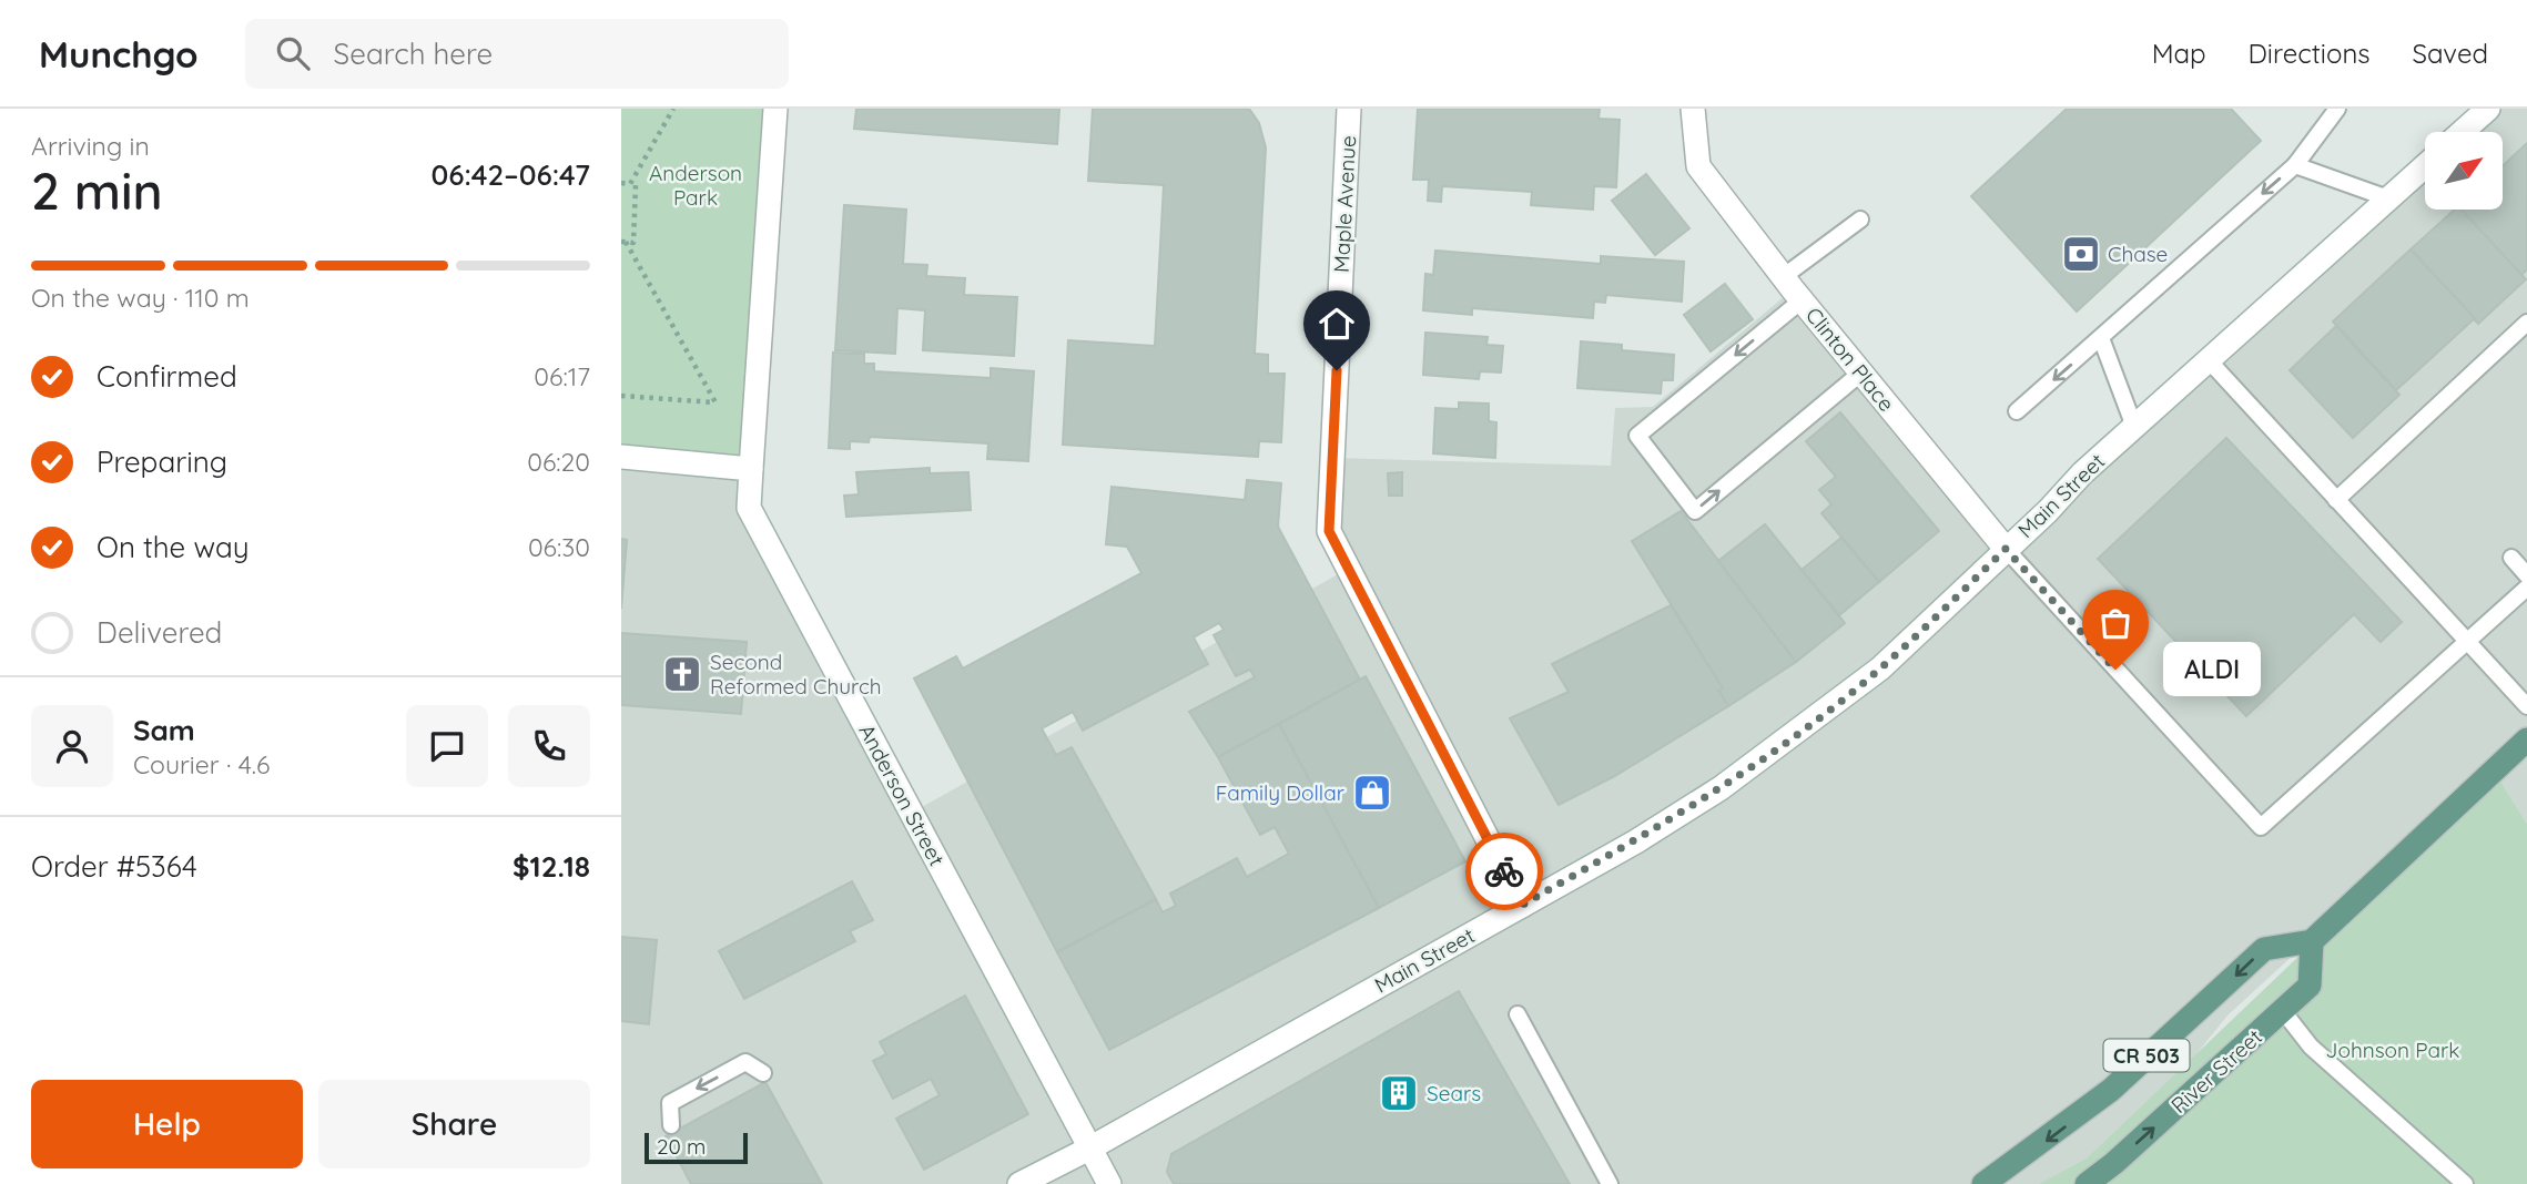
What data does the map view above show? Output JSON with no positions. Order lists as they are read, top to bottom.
{
  "streets": {
    "main road": [
      "Maple Avenue",
      "Clinton Place",
      "Main Street",
      "Anderson Street",
      "CR 503",
      "River Street"
    ]
  },
  "crossings": [
    ["Maple Avenue", "Main Street"],
    ["Clinton Place", "Main Street"],
    ["Main Street", "Anderson Street"],
    ["CR 503", "River Street"]
  ],
  "parks": ["Anderson Park", "Johnson Park"],
  "places": {
    "bank": ["Chase"],
    "other": ["ALDI"],
    "church": ["Second Reformed Church"],
    "shop": ["Family Dollar"],
    "building": ["Sears"]
  },
  "scale_bar": "20 m",
  "north": "top right",
  "page": {
    "header": "Munchgo",
    "search": "Search here",
    "nav": ["Map", "Directions", "Saved"],
    "heading": ["2 min", "Arriving in", "06:42–06:47"],
    "panel": [
      "Sam",
      "Courier · 4.6",
      "Order #5364",
      "$12.18"
    ],
    "bar": "On the way · 110 m",
    "list": [
      ["Confirmed", "06:17"],
      ["Preparing", "06:20"],
      ["On the way", "06:30"],
      "Delivered"
    ],
    "bubble": "ALDI",
    "buttons": ["Help", "Share"],
    "scale": "20 m"
  }
}
